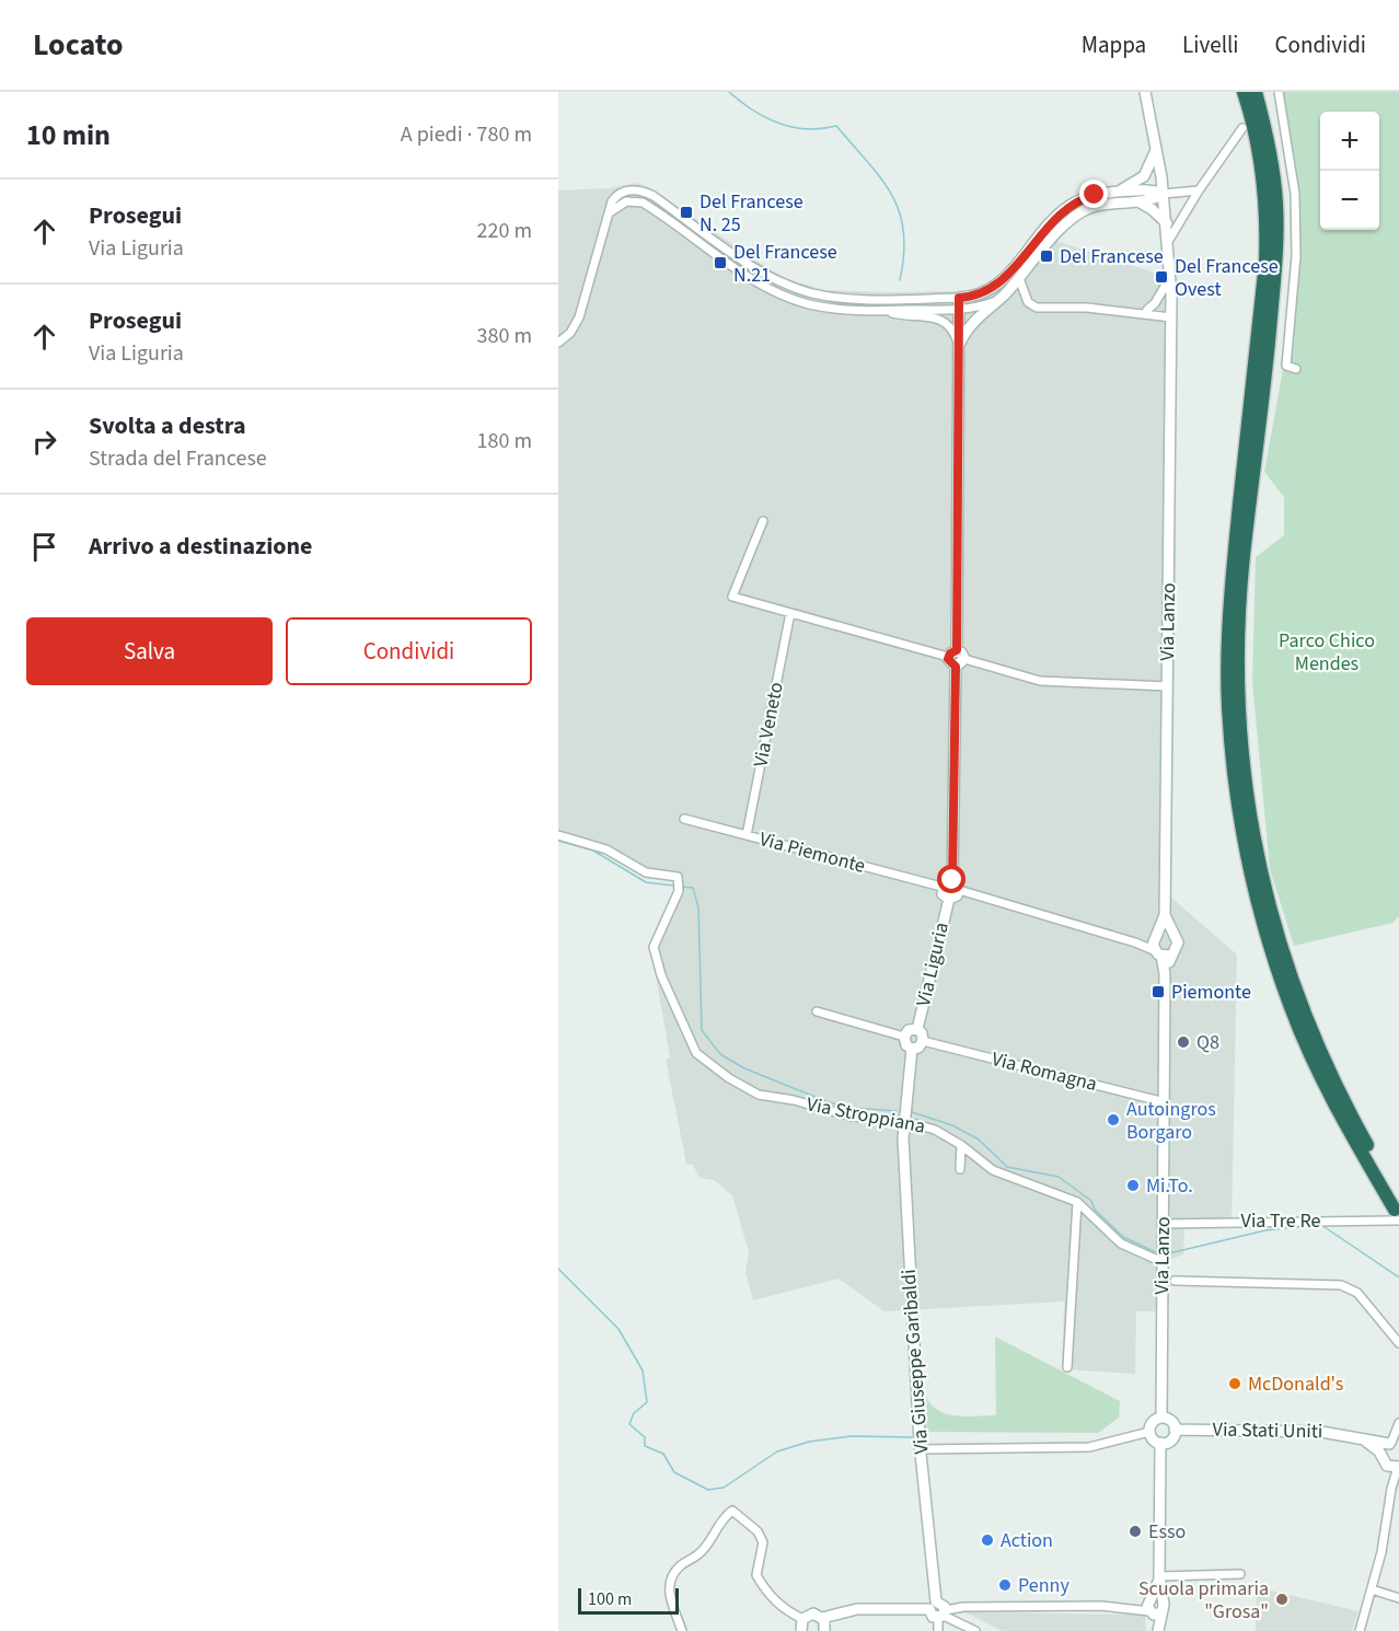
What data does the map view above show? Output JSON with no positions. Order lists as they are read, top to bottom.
{
  "streets": {
    "street": [
      "Via Lanzo",
      "Via Veneto",
      "Via Piemonte",
      "Via Liguria",
      "Via Romagna",
      "Via Stroppiana",
      "Via Tre Re",
      "Via Giuseppe Garibaldi",
      "Via Stati Uniti"
    ]
  },
  "crossings": [
    ["Via Lanzo", "Via Romagna"],
    ["Via Lanzo", "Via Stroppiana"],
    ["Via Lanzo", "Via Tre Re"],
    ["Via Lanzo", "Via Stati Uniti"],
    ["Via Veneto", "Via Piemonte"],
    ["Via Piemonte", "Via Liguria"],
    ["Via Liguria", "Via Romagna"],
    ["Via Stroppiana", "Via Giuseppe Garibaldi"]
  ],
  "parks": ["Parco Chico Mendes"],
  "places": {
    "transit": [
      "Del Francese N. 25",
      "Del Francese",
      "Del Francese N.21",
      "Del Francese Ovest",
      "Piemonte"
    ],
    "other": [
      "Q8",
      "Autoingros Borgaro",
      "Mi.To.",
      "McDonald's",
      "Esso",
      "Action",
      "Penny",
      "Scuola primaria \"Grosa\""
    ]
  },
  "scale_bar": "100 m",
  "page": {
    "header": "Locato",
    "nav": ["Mappa", "Livelli", "Condividi"],
    "heading": ["10 min", "A piedi · 780 m"],
    "map_buttons": ["+", "−"],
    "list": [
      ["Prosegui", "Via Liguria", "220 m"],
      ["Prosegui", "Via Liguria", "380 m"],
      ["Svolta a destra", "Strada del Francese", "180 m"],
      "Arrivo a destinazione"
    ],
    "buttons": ["Salva", "Condividi"],
    "scale": "100 m"
  }
}
